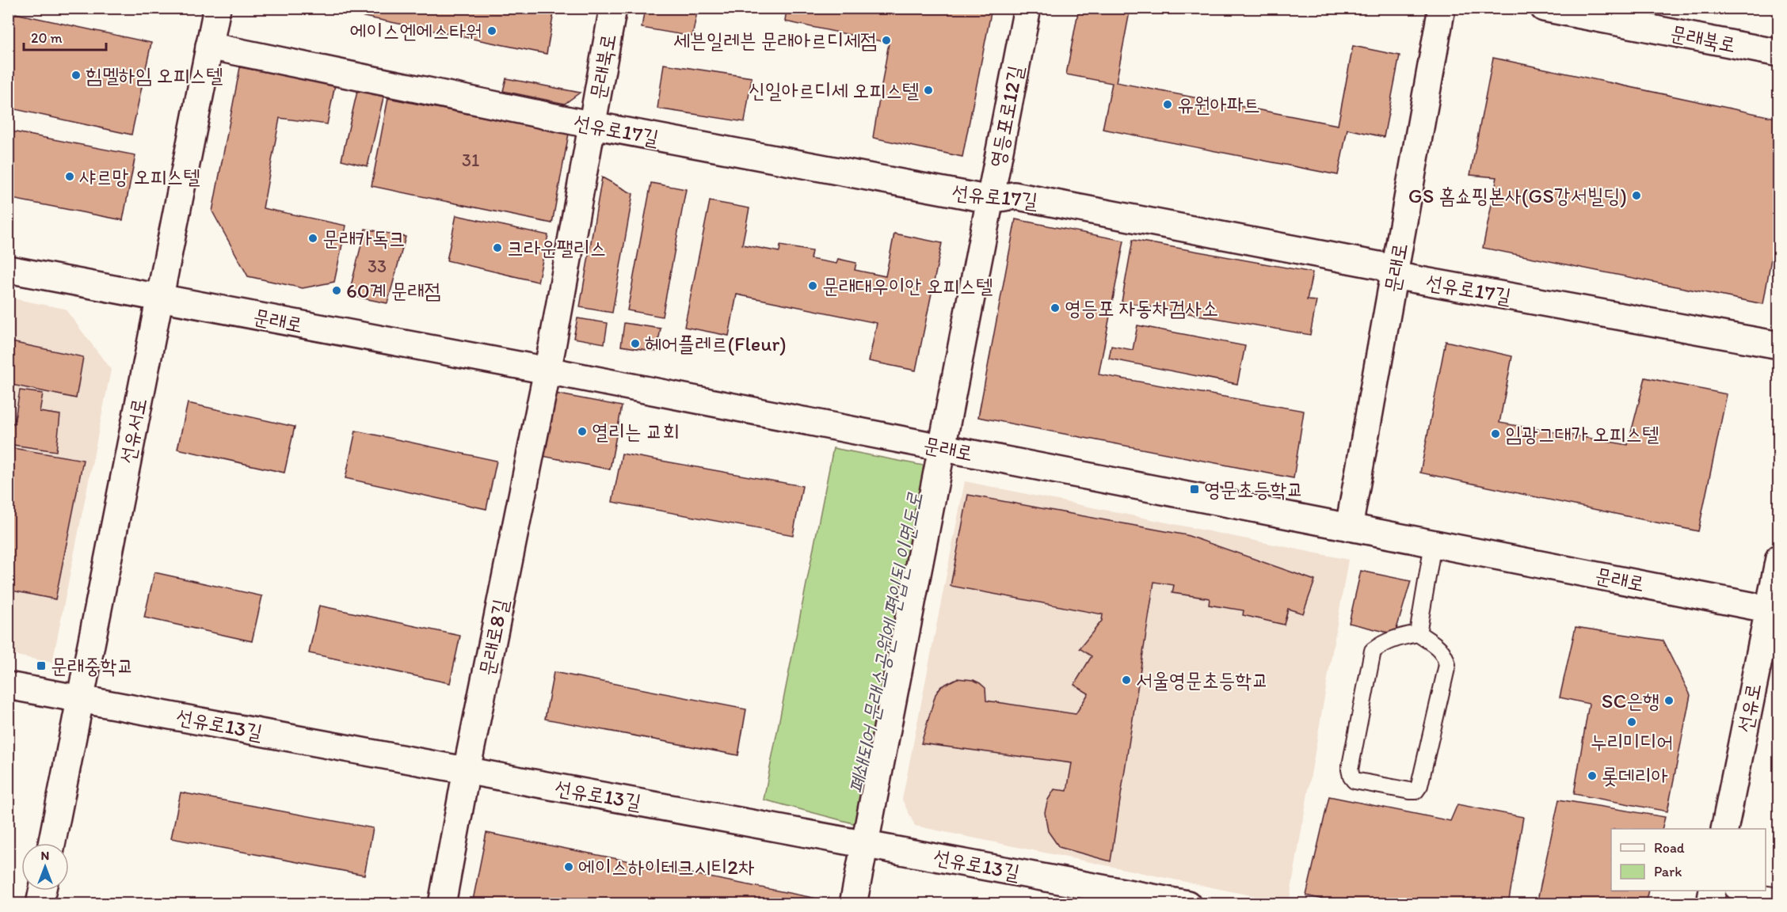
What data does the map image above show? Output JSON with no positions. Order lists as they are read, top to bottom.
{
  "streets": {
    "street": [
      "문래북로",
      "영등포로12길",
      "선유로17길",
      "문래로",
      "선유서로",
      "문래로8길",
      "선유로",
      "선유로13길"
    ]
  },
  "crossings": [
    ["문래북로", "선유로17길"],
    ["영등포로12길", "선유로17길"],
    ["영등포로12길", "문래로"],
    ["영등포로12길", "선유로13길"],
    ["선유로17길", "문래로"],
    ["선유로17길", "선유서로"],
    ["문래로", "선유서로"],
    ["문래로", "문래로8길"],
    ["문래로", "선유로"],
    ["선유서로", "선유로13길"],
    ["문래로8길", "선유로13길"]
  ],
  "water": ["폐쇄되어 문래소공원에 편입된 이면도로"],
  "places": {
    "other": [
      "에이스엔에스타워",
      "세븐일레븐 문래아르디세점",
      "힘멜하임 오피스텔",
      "신일아르디세 오피스텔",
      "유원아파트",
      "샤르망 오피스텔",
      "GS 홈쇼핑본사(GS강서빌딩)",
      "문래카독크",
      "크라운팰리스",
      "문래대우이안 오피스텔",
      "60계 문래점",
      "영등포 자동차검사소",
      "헤어플레르(Fleur)",
      "열리는 교회",
      "임광그대가 오피스텔",
      "서울영문초등학교",
      "SC은행",
      "누리미디어",
      "롯데리아",
      "에이스하이테크시티2차"
    ],
    "transit": ["영문초등학교", "문래중학교"]
  },
  "house_numbers": ["31", "33"],
  "legend": ["Road", "Park"],
  "scale_bar": "20 m",
  "north": "top"
}
